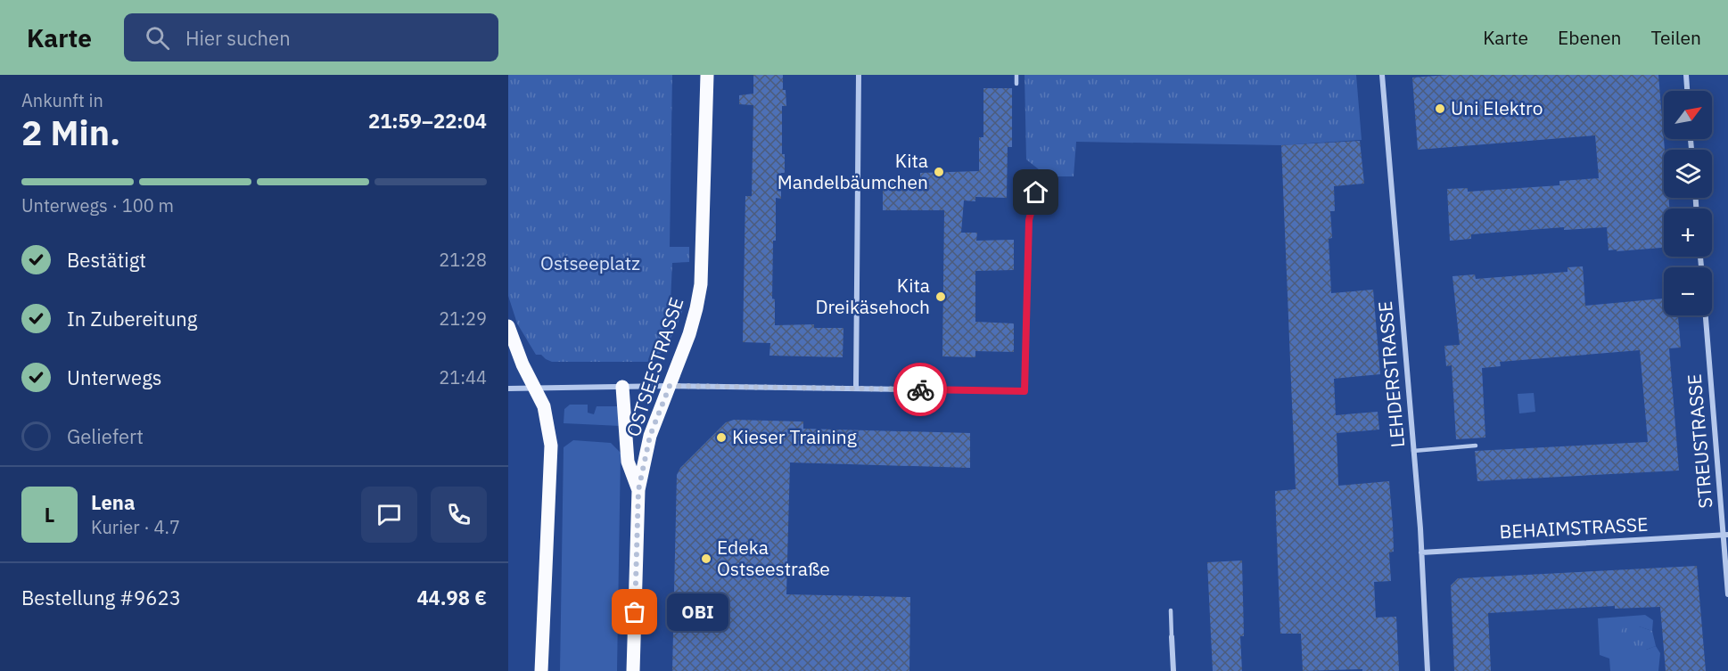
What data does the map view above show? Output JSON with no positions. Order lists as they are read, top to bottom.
{
  "streets": {
    "main road": ["OSTSEESTRASSE"],
    "street": ["LEHDERSTRASSE", "STREUSTRASSE", "BEHAIMSTRASSE"]
  },
  "crossings": [
    ["LEHDERSTRASSE", "BEHAIMSTRASSE"],
    ["STREUSTRASSE", "BEHAIMSTRASSE"]
  ],
  "parks": ["Ostseeplatz"],
  "places": [
    "Uni Elektro",
    "Kita Mandelbäumchen",
    "Kita Dreikäsehoch",
    "Kieser Training",
    "Edeka Ostseestraße",
    "OBI"
  ],
  "north": "top right",
  "page": {
    "header": "Karte",
    "search": "Hier suchen",
    "nav": ["Karte", "Ebenen", "Teilen"],
    "heading": ["2 Min.", "Ankunft in", "21:59–22:04"],
    "panel": [
      "Lena",
      "Kurier · 4.7",
      "Bestellung #9623",
      "44.98 €"
    ],
    "map_buttons": ["+", "−"],
    "bar": "Unterwegs · 100 m",
    "list": [
      ["Bestätigt", "21:28"],
      ["In Zubereitung", "21:29"],
      ["Unterwegs", "21:44"],
      "Geliefert"
    ],
    "round": "L",
    "bubble": "OBI"
  }
}
